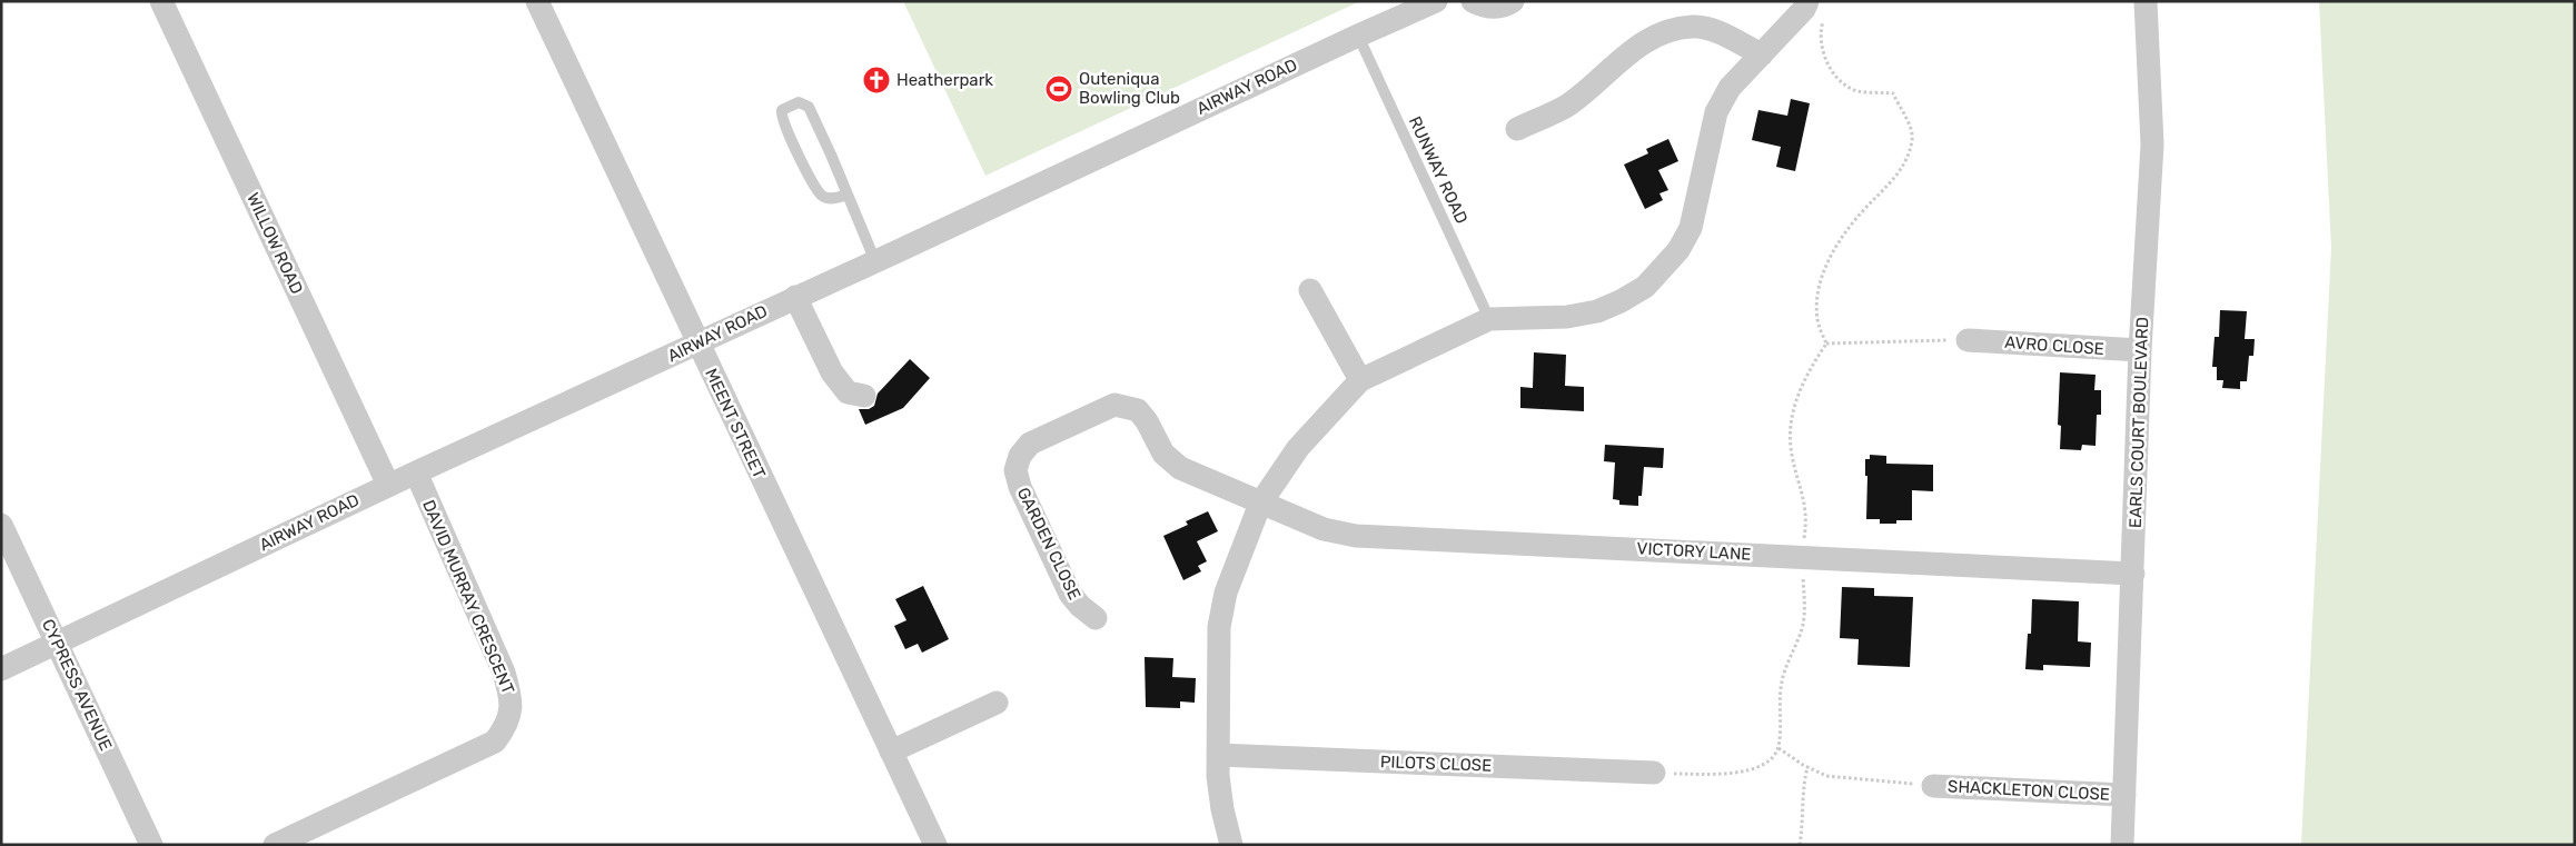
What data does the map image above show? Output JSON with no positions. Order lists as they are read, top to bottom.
{
  "streets": {
    "street": [
      "AIRWAY ROAD",
      "WILLOW ROAD",
      "AVRO CLOSE",
      "EARLS COURT BOULEVARD",
      "MEENT STREET",
      "GARDEN CLOSE",
      "VICTORY LANE",
      "DAVID MURRAY CRESCENT",
      "CYPRESS AVENUE",
      "PILOTS CLOSE",
      "SHACKLETON CLOSE"
    ],
    "lane": ["RUNWAY ROAD"]
  },
  "crossings": [
    ["AIRWAY ROAD", "RUNWAY ROAD"],
    ["AIRWAY ROAD", "WILLOW ROAD"],
    ["AIRWAY ROAD", "MEENT STREET"],
    ["AIRWAY ROAD", "DAVID MURRAY CRESCENT"],
    ["AIRWAY ROAD", "CYPRESS AVENUE"],
    ["AVRO CLOSE", "EARLS COURT BOULEVARD"],
    ["EARLS COURT BOULEVARD", "VICTORY LANE"],
    ["EARLS COURT BOULEVARD", "SHACKLETON CLOSE"],
    ["GARDEN CLOSE", "VICTORY LANE"]
  ],
  "places": {
    "church": ["Heatherpark"],
    "sports": ["Outeniqua Bowling Club"]
  }
}
